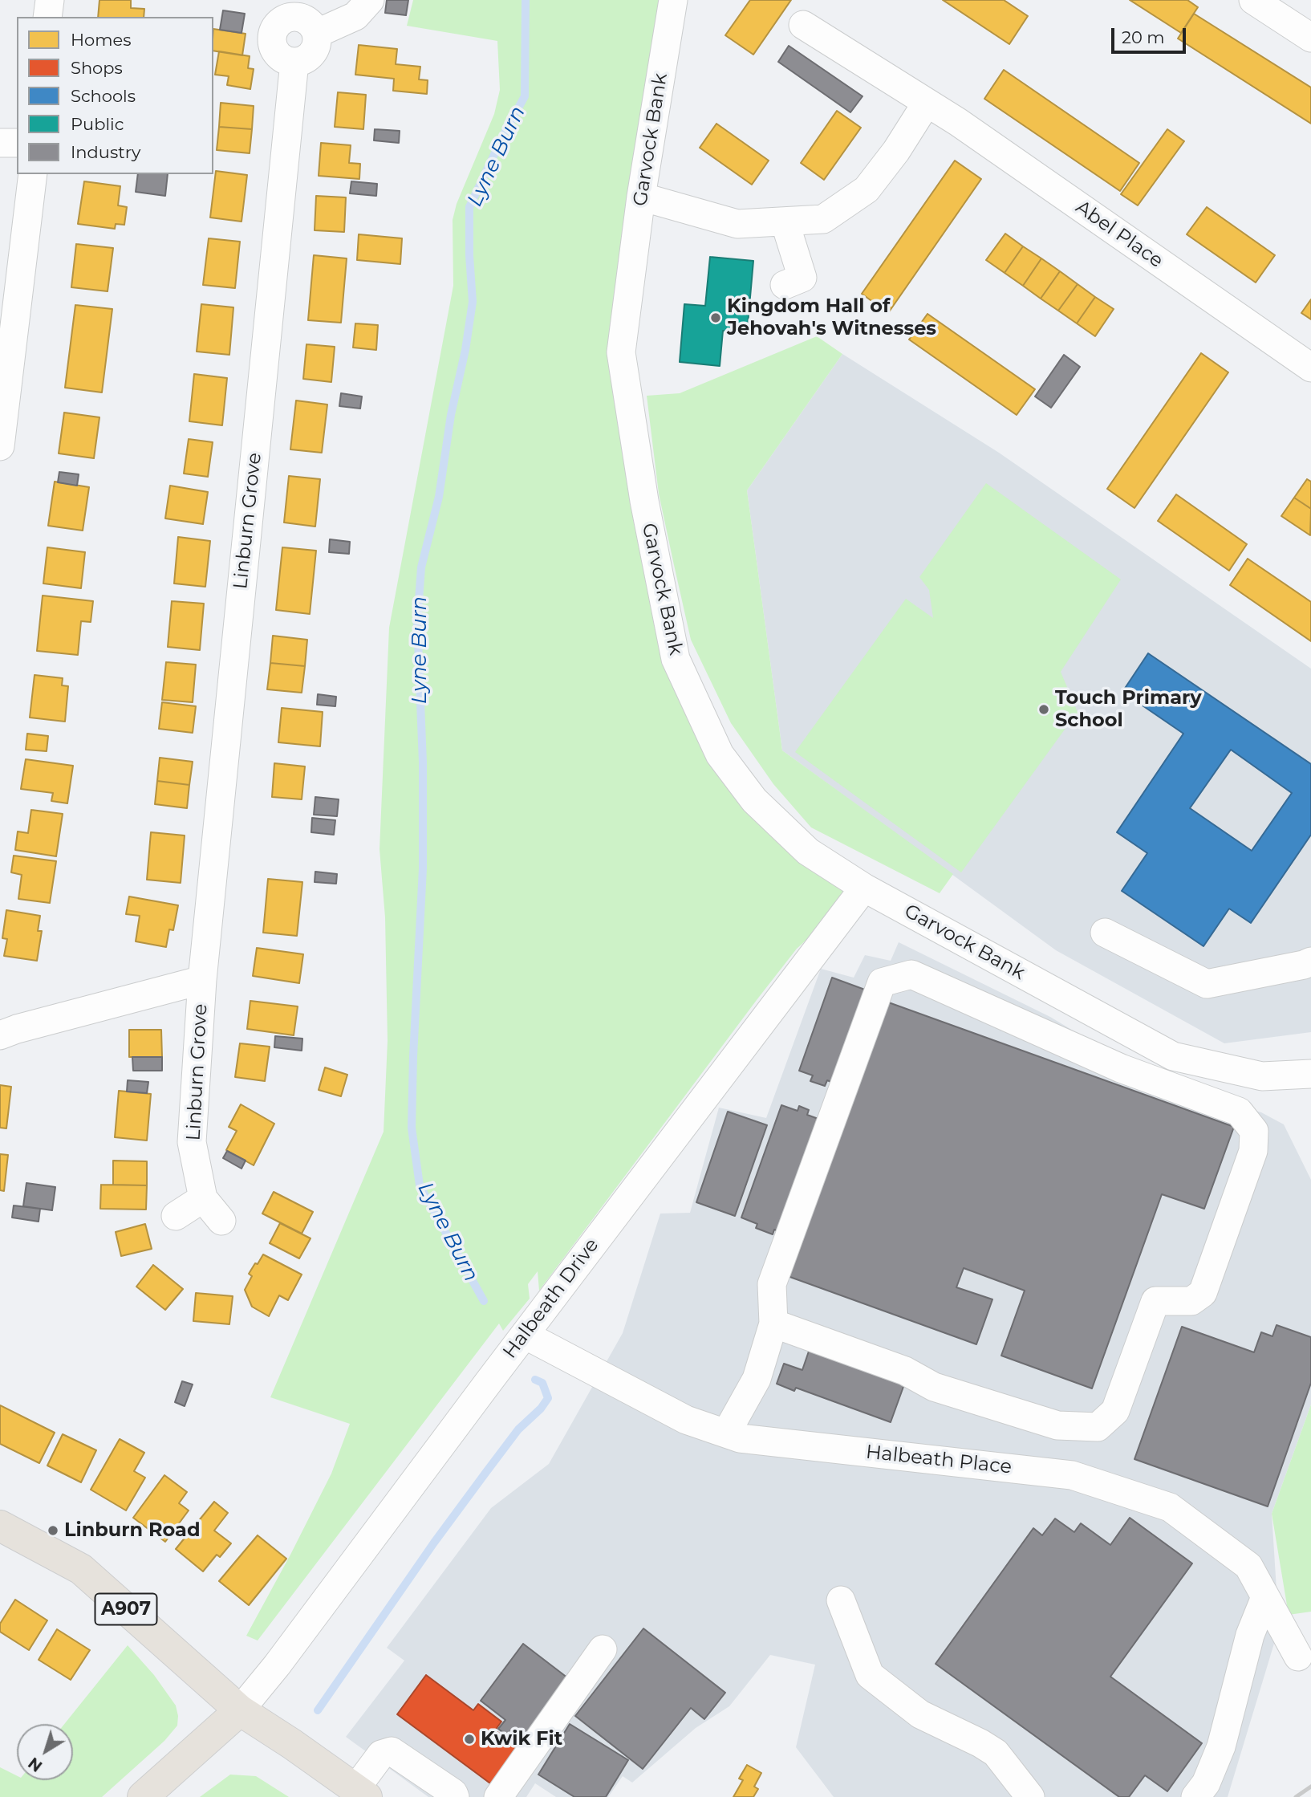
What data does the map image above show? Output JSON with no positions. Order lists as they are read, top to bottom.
{
  "streets": {
    "main road": ["A907"],
    "street": [
      "Garvock Bank",
      "Abel Place",
      "Linburn Grove",
      "Halbeath Drive",
      "Halbeath Place"
    ]
  },
  "crossings": [
    ["Garvock Bank", "Halbeath Drive"],
    ["Halbeath Drive", "Halbeath Place"],
    ["Halbeath Drive", "A907"]
  ],
  "water": ["Lyne Burn"],
  "places": [
    "Kingdom Hall of Jehovah's Witnesses",
    "Touch Primary School",
    "Linburn Road",
    "Kwik Fit"
  ],
  "legend": [
    "Homes",
    "Shops",
    "Schools",
    "Public",
    "Industry"
  ],
  "scale_bar": "20 m",
  "north": "bottom left"
}
